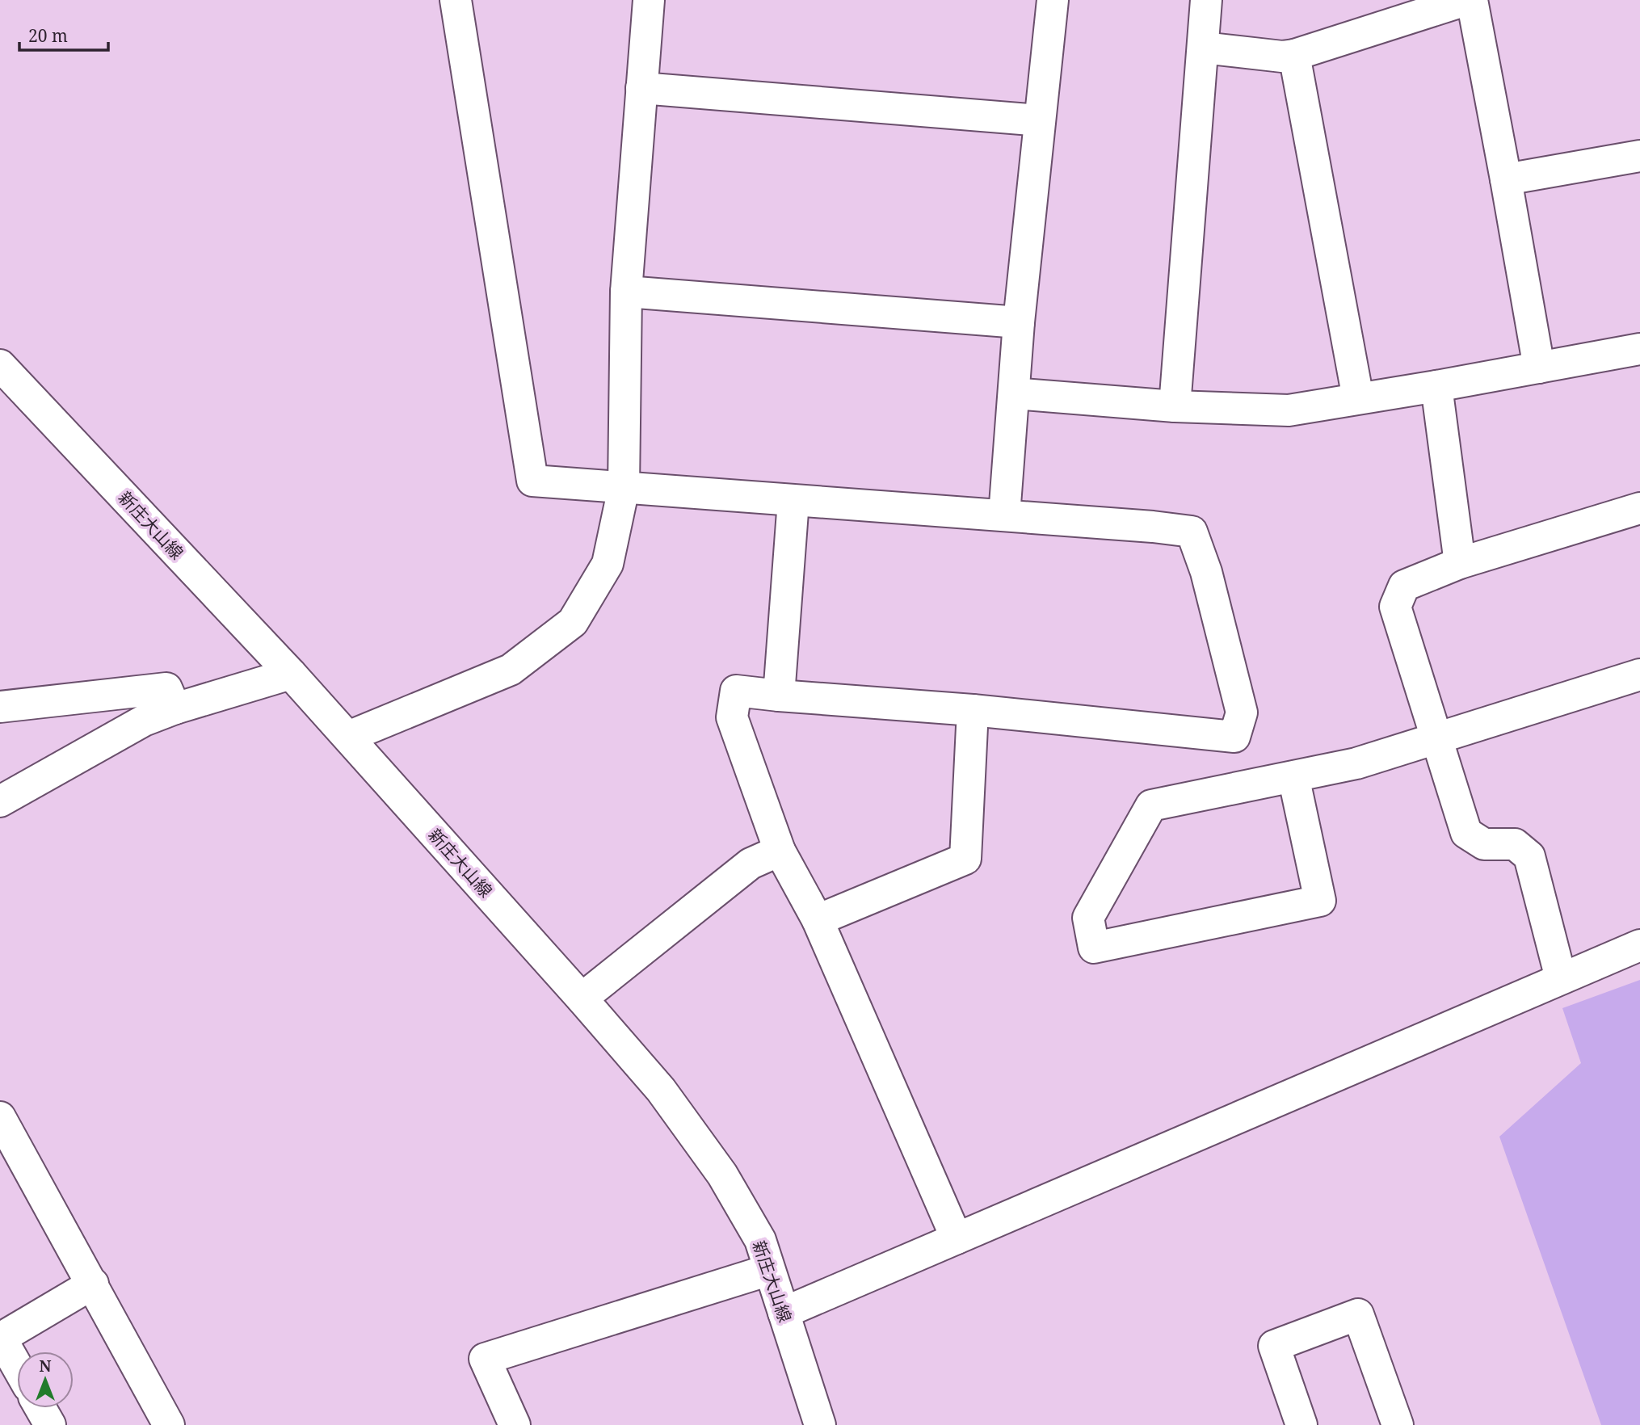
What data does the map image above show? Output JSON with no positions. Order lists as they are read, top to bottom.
{
  "streets": {
    "street": ["新庄大山線"]
  },
  "scale_bar": "20 m",
  "north": "top"
}
